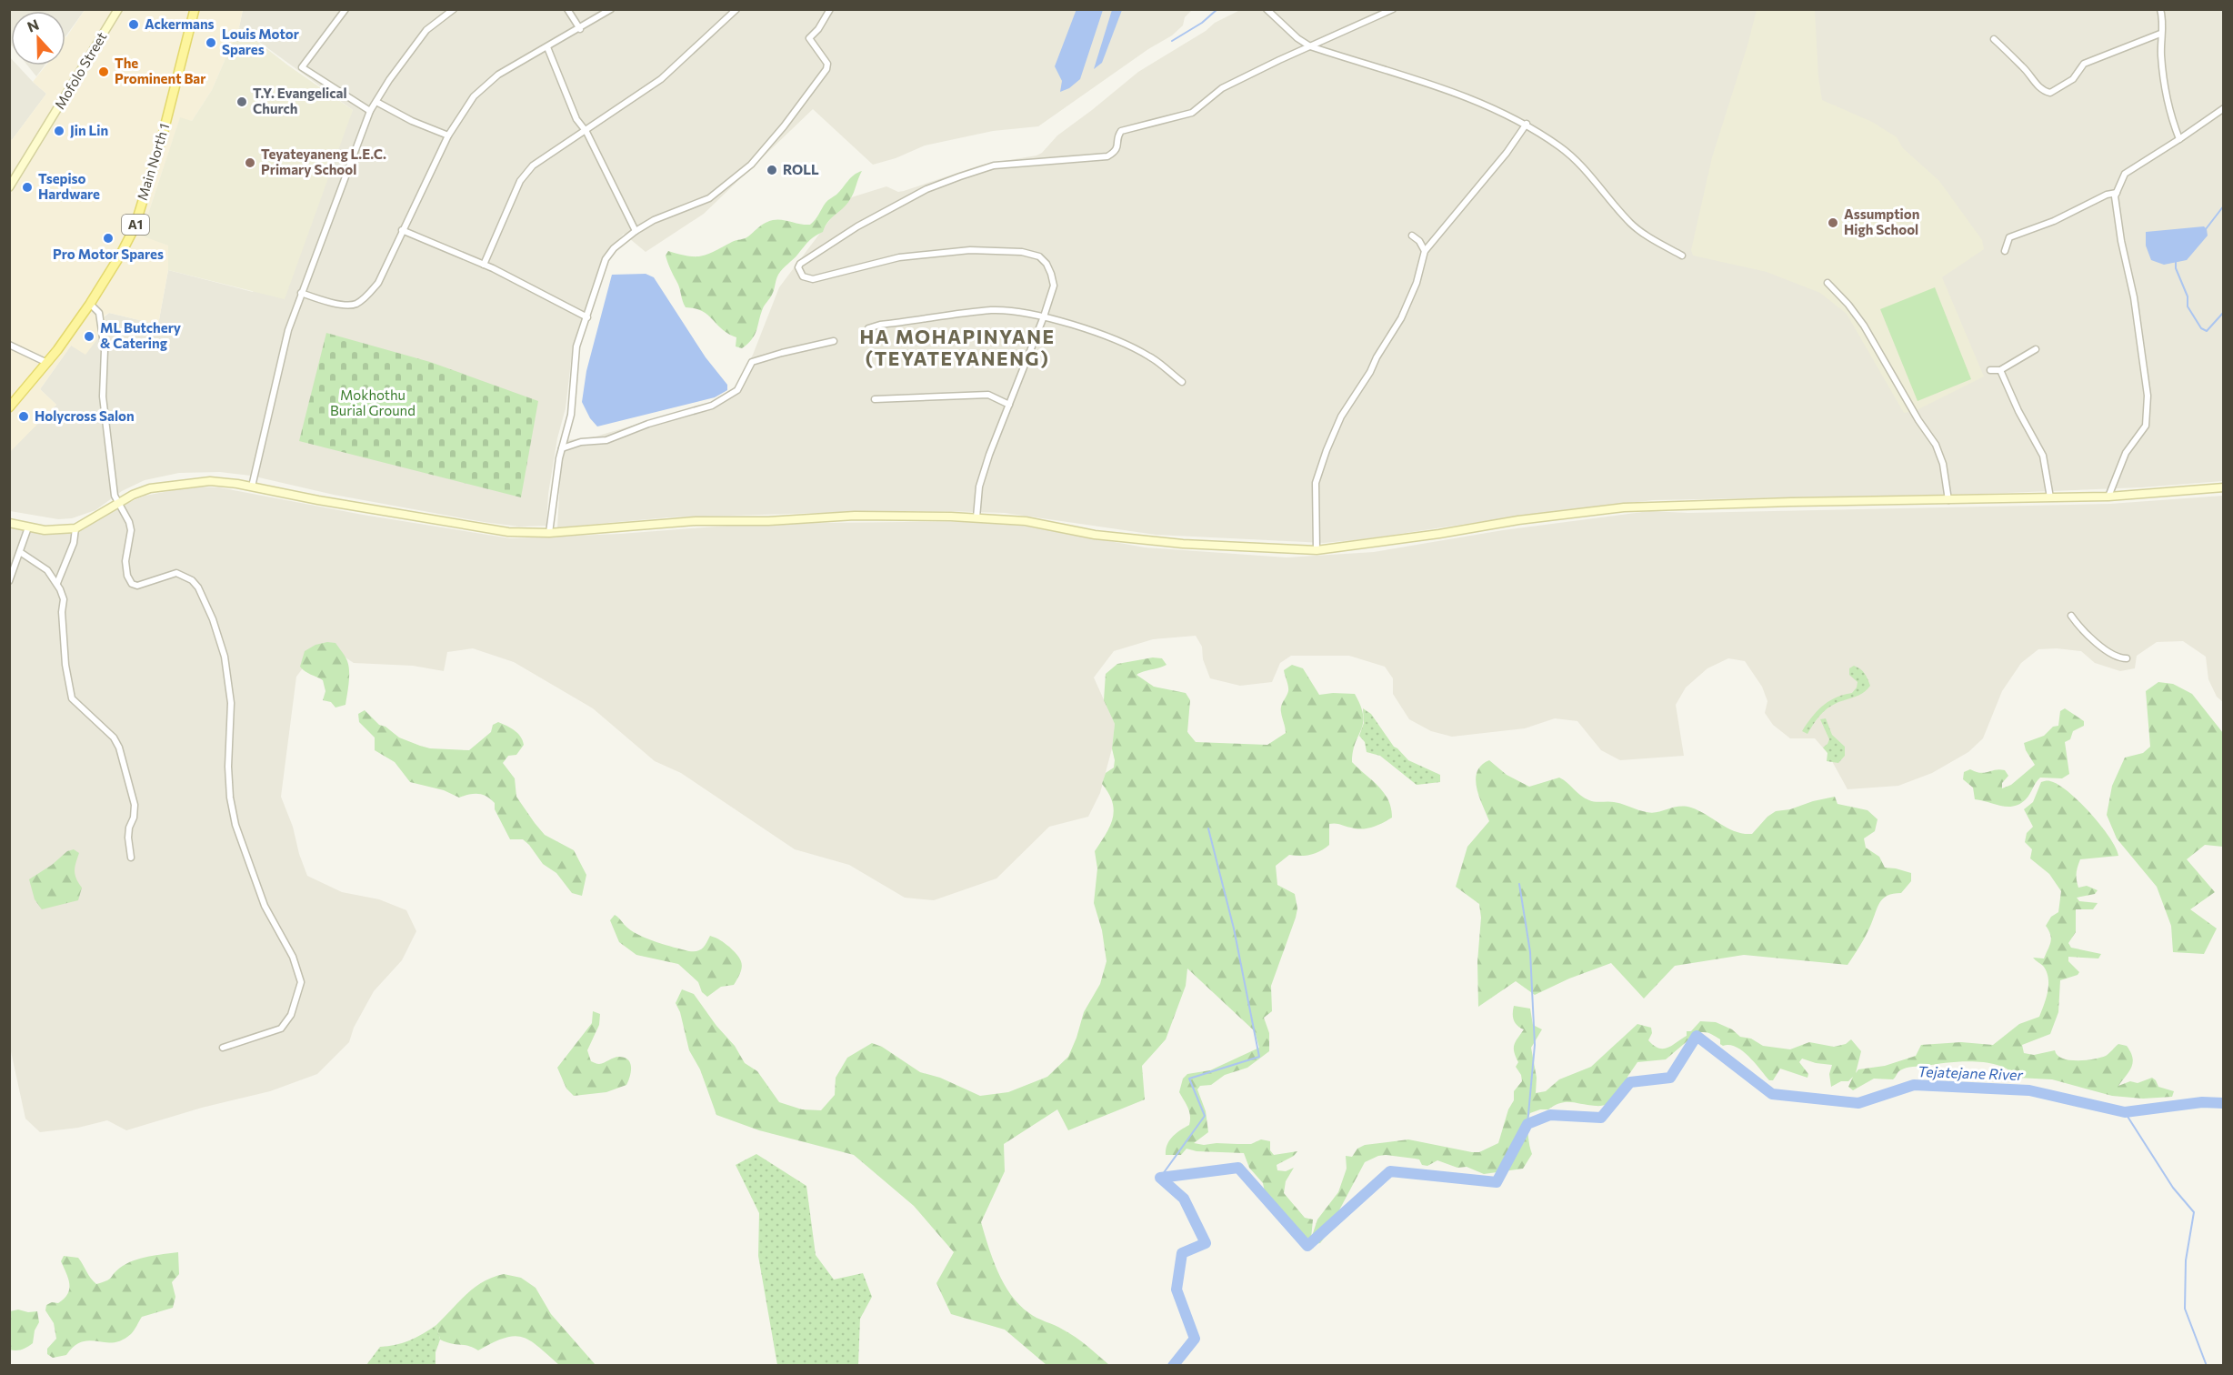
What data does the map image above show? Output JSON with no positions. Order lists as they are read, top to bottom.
{
  "streets": {
    "main road": ["Mofolo Street", "Main North 1", "A1"]
  },
  "districts": ["HA MOHAPINYANE (TEYATEYANENG)"],
  "water": ["Tejatejane River"],
  "parks": ["Mokhothu Burial Ground"],
  "places": [
    "Ackermans",
    "Louis Motor Spares",
    "The Prominent Bar",
    "T.Y. Evangelical Church",
    "Jin Lin",
    "Teyateyaneng L.E.C. Primary School",
    "ROLL",
    "Tsepiso Hardware",
    "Assumption High School",
    "Pro Motor Spares",
    "ML Butchery & Catering",
    "Holycross Salon"
  ],
  "north": "top"
}
